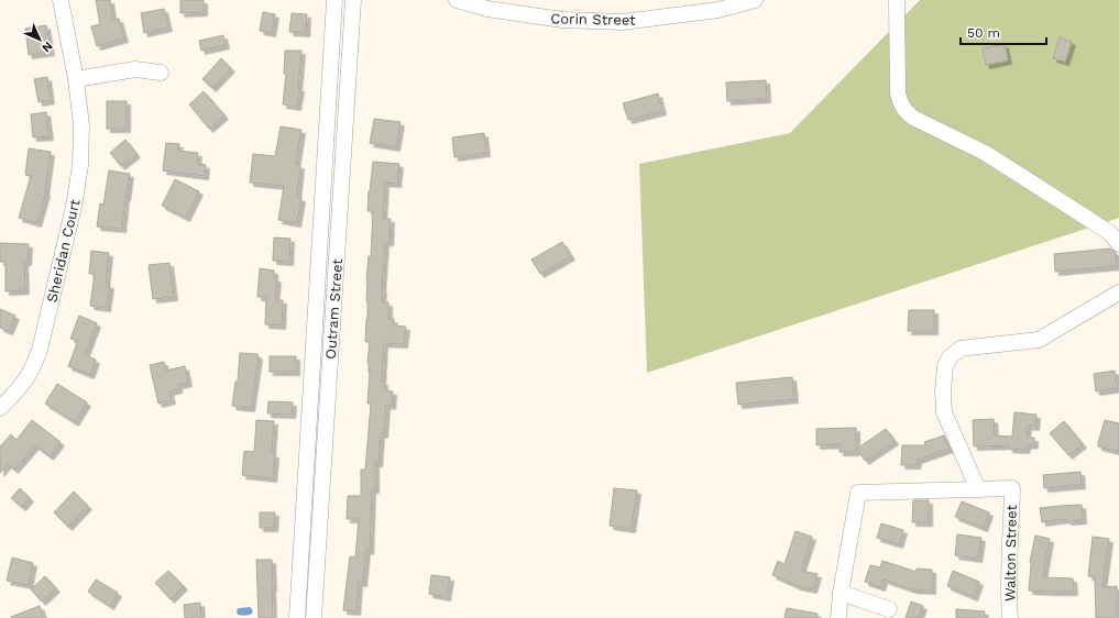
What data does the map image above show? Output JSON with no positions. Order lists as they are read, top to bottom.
{
  "streets": {
    "street": [
      "Corin Street",
      "Sheridan Court",
      "Outram Street",
      "Walton Street"
    ]
  },
  "scale_bar": "50 m",
  "north": "bottom right"
}
